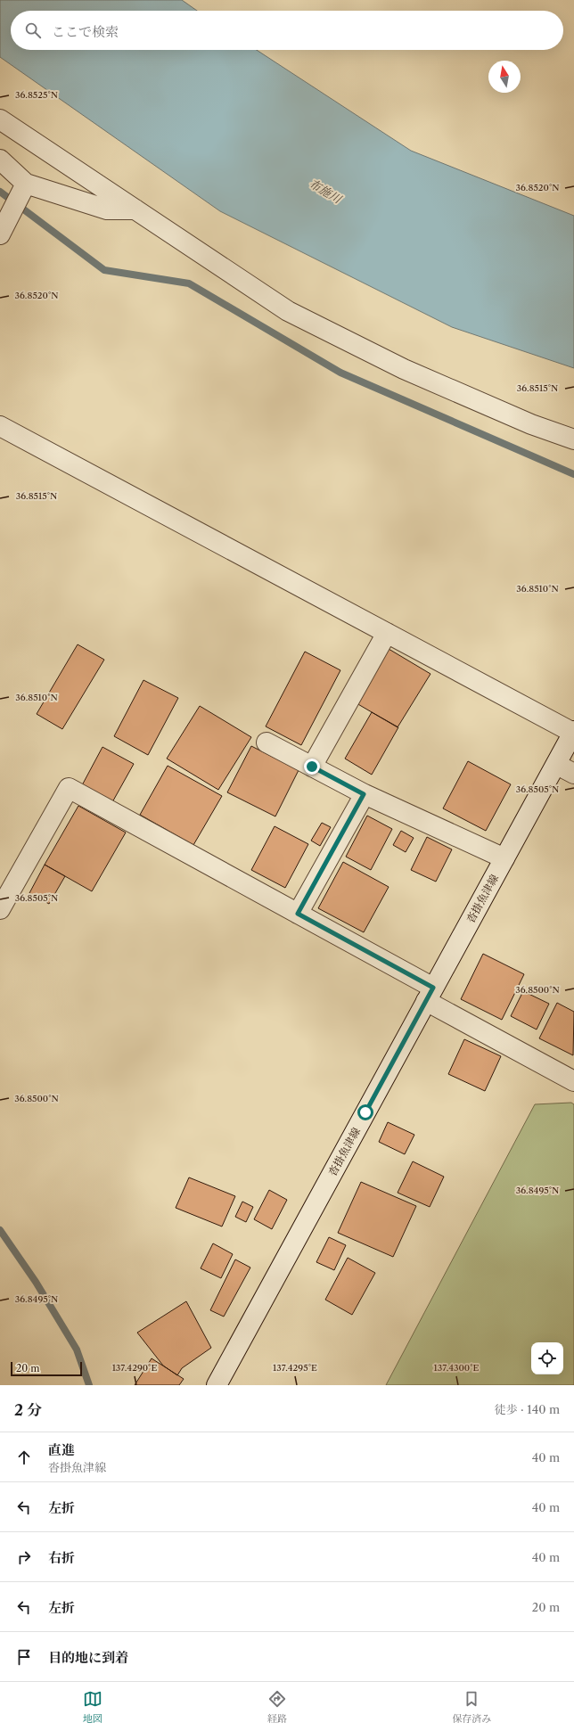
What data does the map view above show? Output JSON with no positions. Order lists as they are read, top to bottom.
{
  "streets": {
    "street": ["沓掛魚津線"]
  },
  "water": ["布施川"],
  "scale_bar": "20 m",
  "north": "top",
  "page": {
    "search": "ここで検索",
    "scale": "20 m",
    "heading": ["2 分", "徒歩 · 140 m"],
    "list": [
      ["直進", "沓掛魚津線", "40 m"],
      ["左折", "40 m"],
      ["右折", "40 m"],
      ["左折", "20 m"],
      "目的地に到着"
    ],
    "nav": ["地図", "経路", "保存済み"]
  },
  "coordinates": [
    "36.8525°N",
    "36.8520°N",
    "36.8515°N",
    "36.8510°N",
    "36.8505°N",
    "36.8500°N",
    "36.8495°N",
    "137.4290°E",
    "137.4295°E",
    "137.4300°E"
  ]
}
